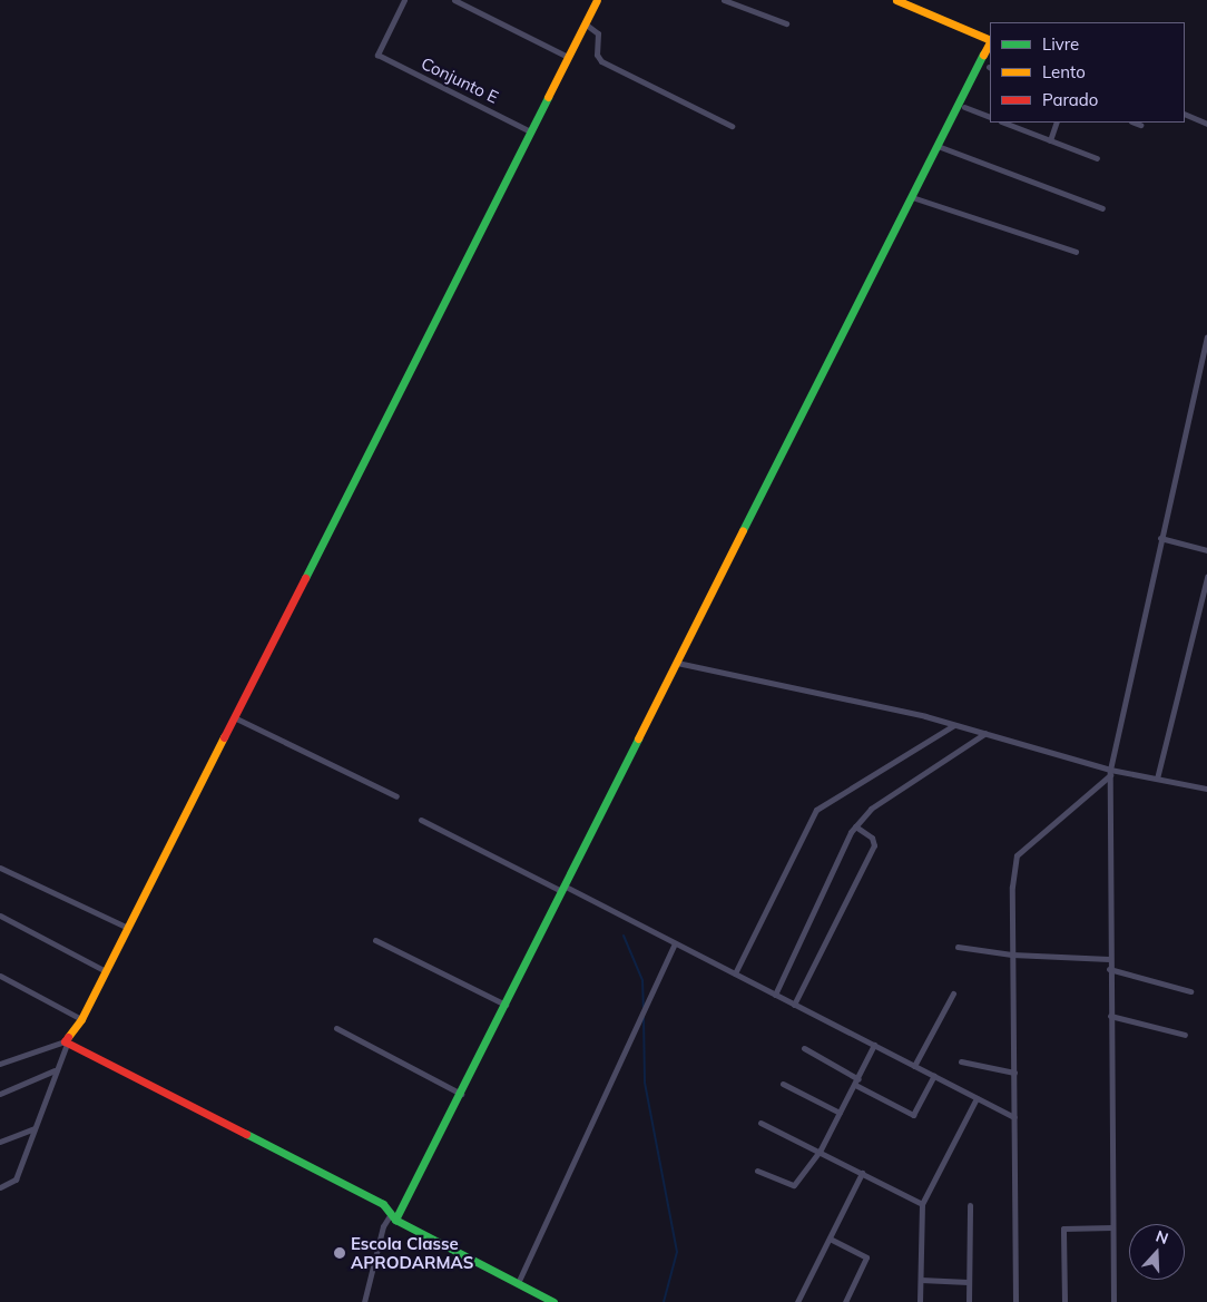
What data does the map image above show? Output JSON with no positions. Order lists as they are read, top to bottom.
{
  "streets": {
    "street": ["Conjunto E"]
  },
  "places": ["Escola Classe APRODARMAS"],
  "legend": ["Livre", "Lento", "Parado"],
  "north": "top"
}
